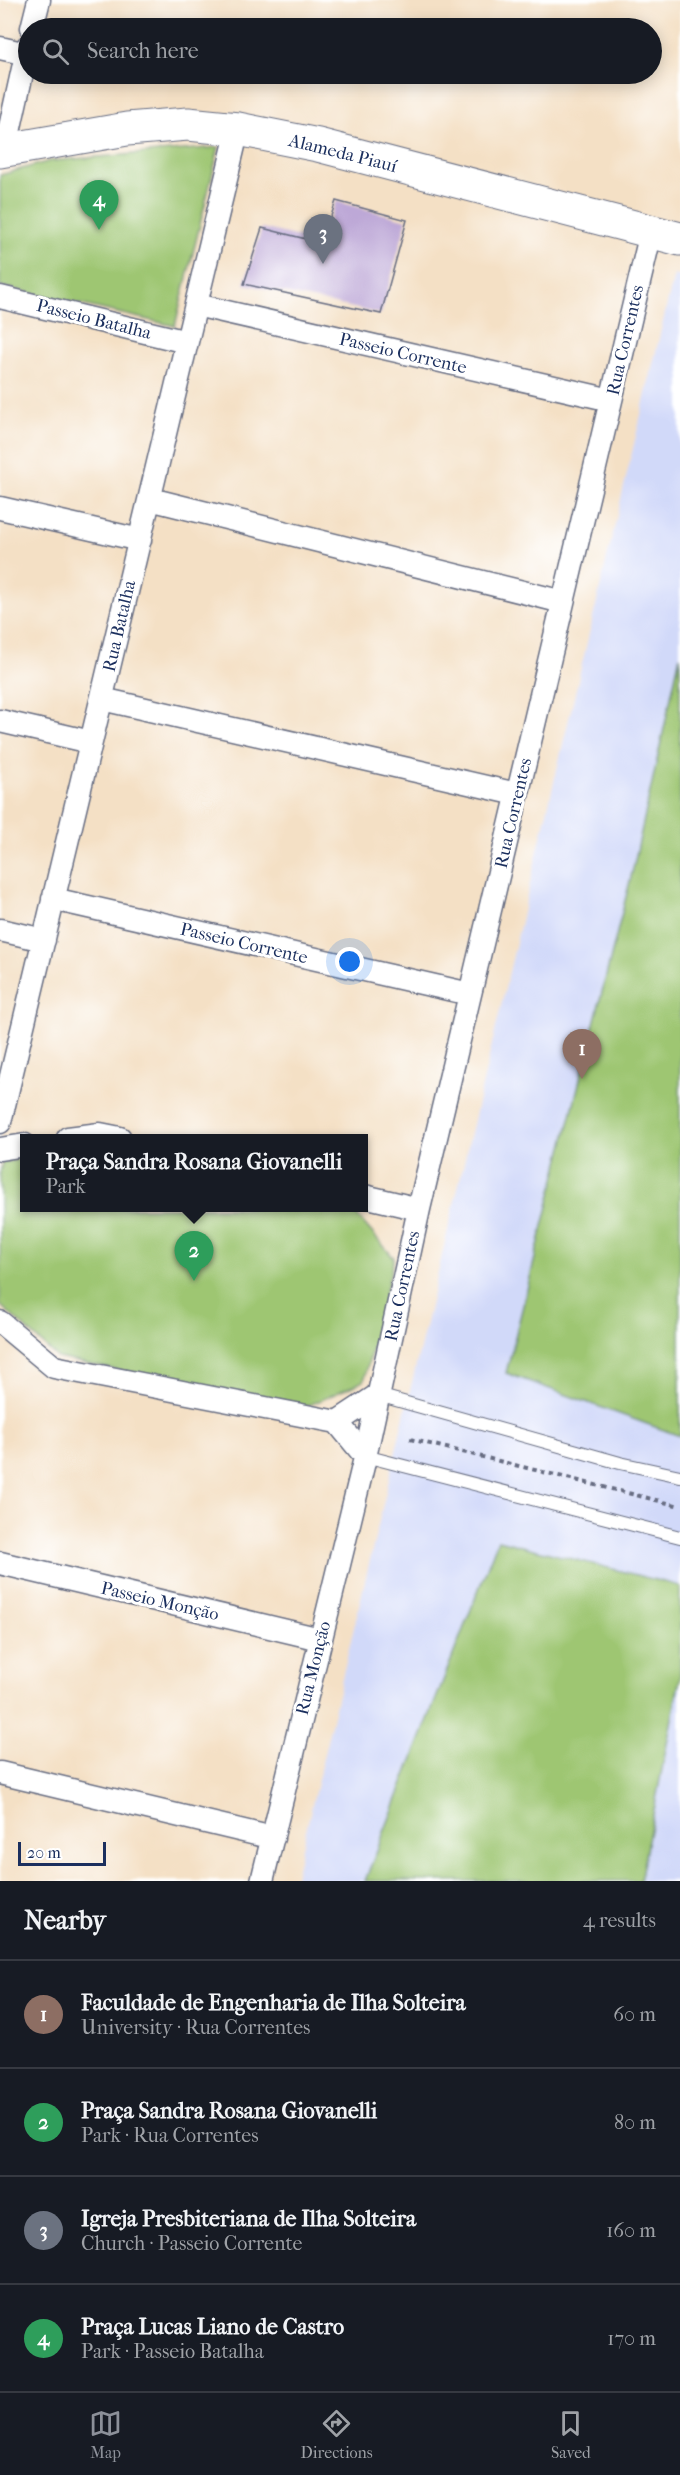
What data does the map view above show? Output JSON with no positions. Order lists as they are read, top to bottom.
{
  "streets": {
    "street": [
      "Alameda Piauí",
      "Passeio Batalha",
      "Rua Correntes",
      "Passeio Corrente",
      "Rua Batalha",
      "Passeio Monção",
      "Rua Monção"
    ]
  },
  "crossings": [
    ["Alameda Piauí", "Rua Correntes"],
    ["Alameda Piauí", "Rua Batalha"],
    ["Passeio Batalha", "Rua Batalha"],
    ["Rua Correntes", "Passeio Corrente"],
    ["Rua Correntes", "Rua Monção"],
    ["Passeio Corrente", "Rua Batalha"],
    ["Passeio Monção", "Rua Monção"]
  ],
  "scale_bar": "20 m",
  "page": {
    "search": "Search here",
    "pins": [
      "4",
      "3",
      "1",
      "2"
    ],
    "popup": ["Praça Sandra Rosana Giovanelli", "Park"],
    "scale": "20 m",
    "heading": ["Nearby", "4 results"],
    "list": [
      {
        "mark": "1",
        "name": "Faculdade de Engenharia de Ilha Solteira",
        "note": "University · Rua Correntes",
        "value": "60 m"
      },
      {
        "mark": "2",
        "name": "Praça Sandra Rosana Giovanelli",
        "note": "Park · Rua Correntes",
        "value": "80 m"
      },
      {
        "mark": "3",
        "name": "Igreja Presbiteriana de Ilha Solteira",
        "note": "Church · Passeio Corrente",
        "value": "160 m"
      },
      {
        "mark": "4",
        "name": "Praça Lucas Liano de Castro",
        "note": "Park · Passeio Batalha",
        "value": "170 m"
      }
    ],
    "nav": ["Map", "Directions", "Saved"]
  }
}
